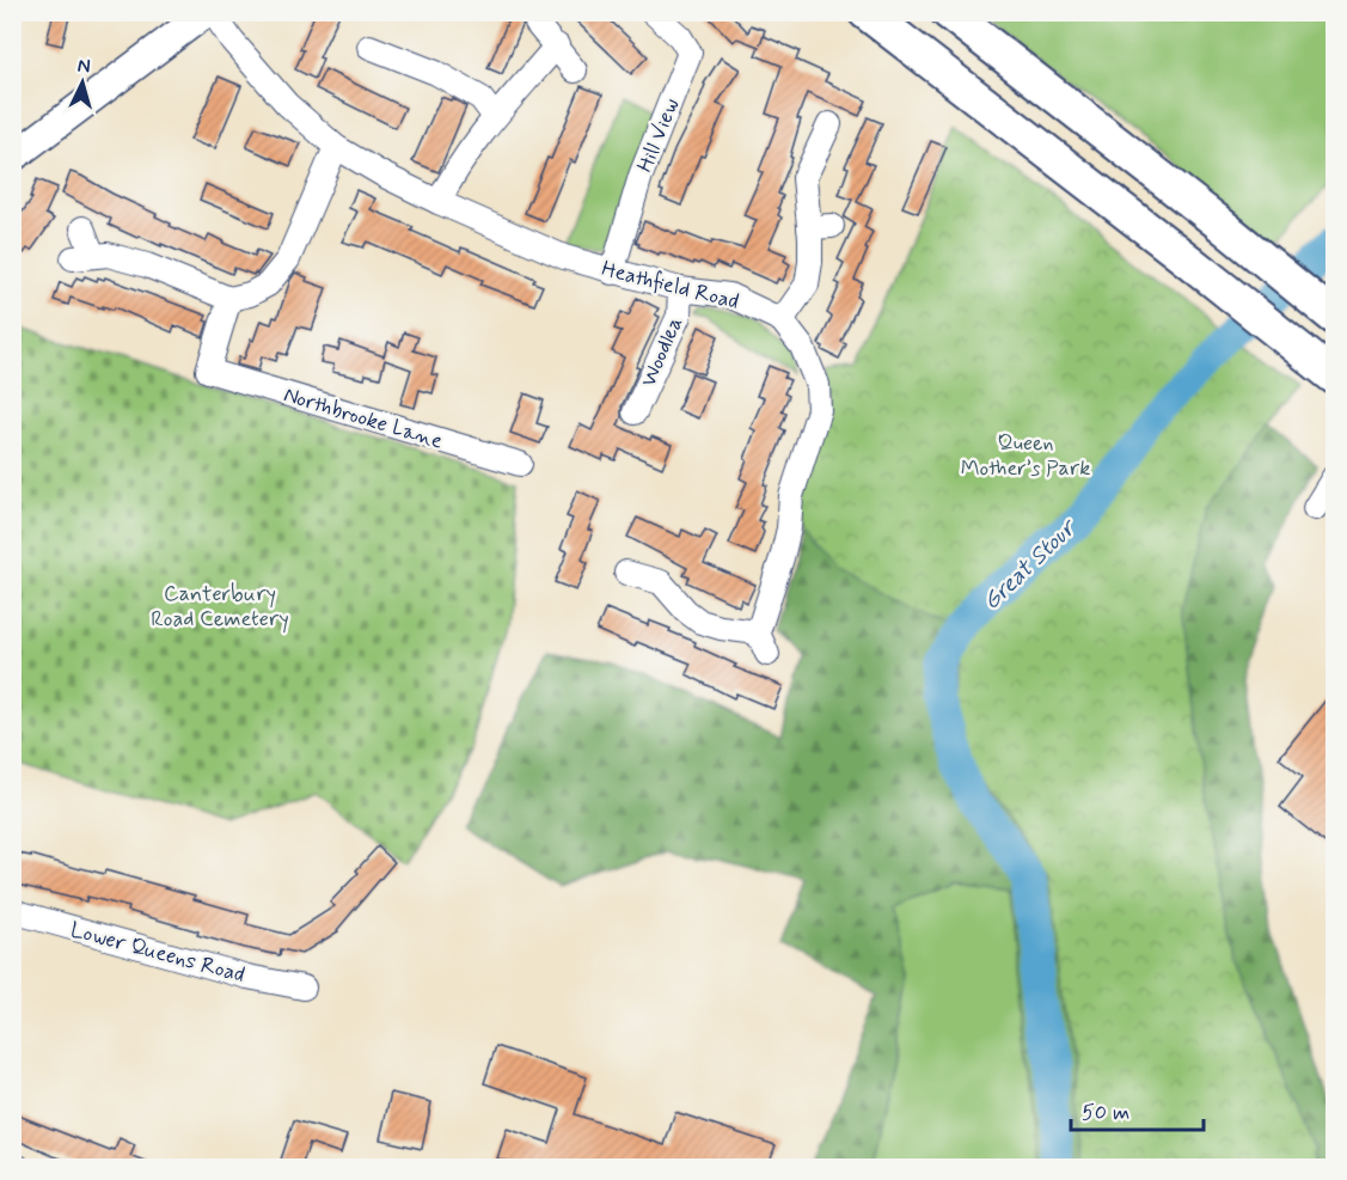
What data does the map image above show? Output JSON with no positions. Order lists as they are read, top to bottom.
{
  "streets": {
    "street": [
      "Hill View",
      "Heathfield Road",
      "Woodlea",
      "Northbrooke Lane",
      "Lower Queens Road"
    ]
  },
  "crossings": [
    ["Hill View", "Heathfield Road"],
    ["Heathfield Road", "Woodlea"]
  ],
  "water": ["Great Stour"],
  "parks": ["Queen Mother’s Park", "Canterbury Road Cemetery"],
  "scale_bar": "50 m",
  "north": "top"
}
